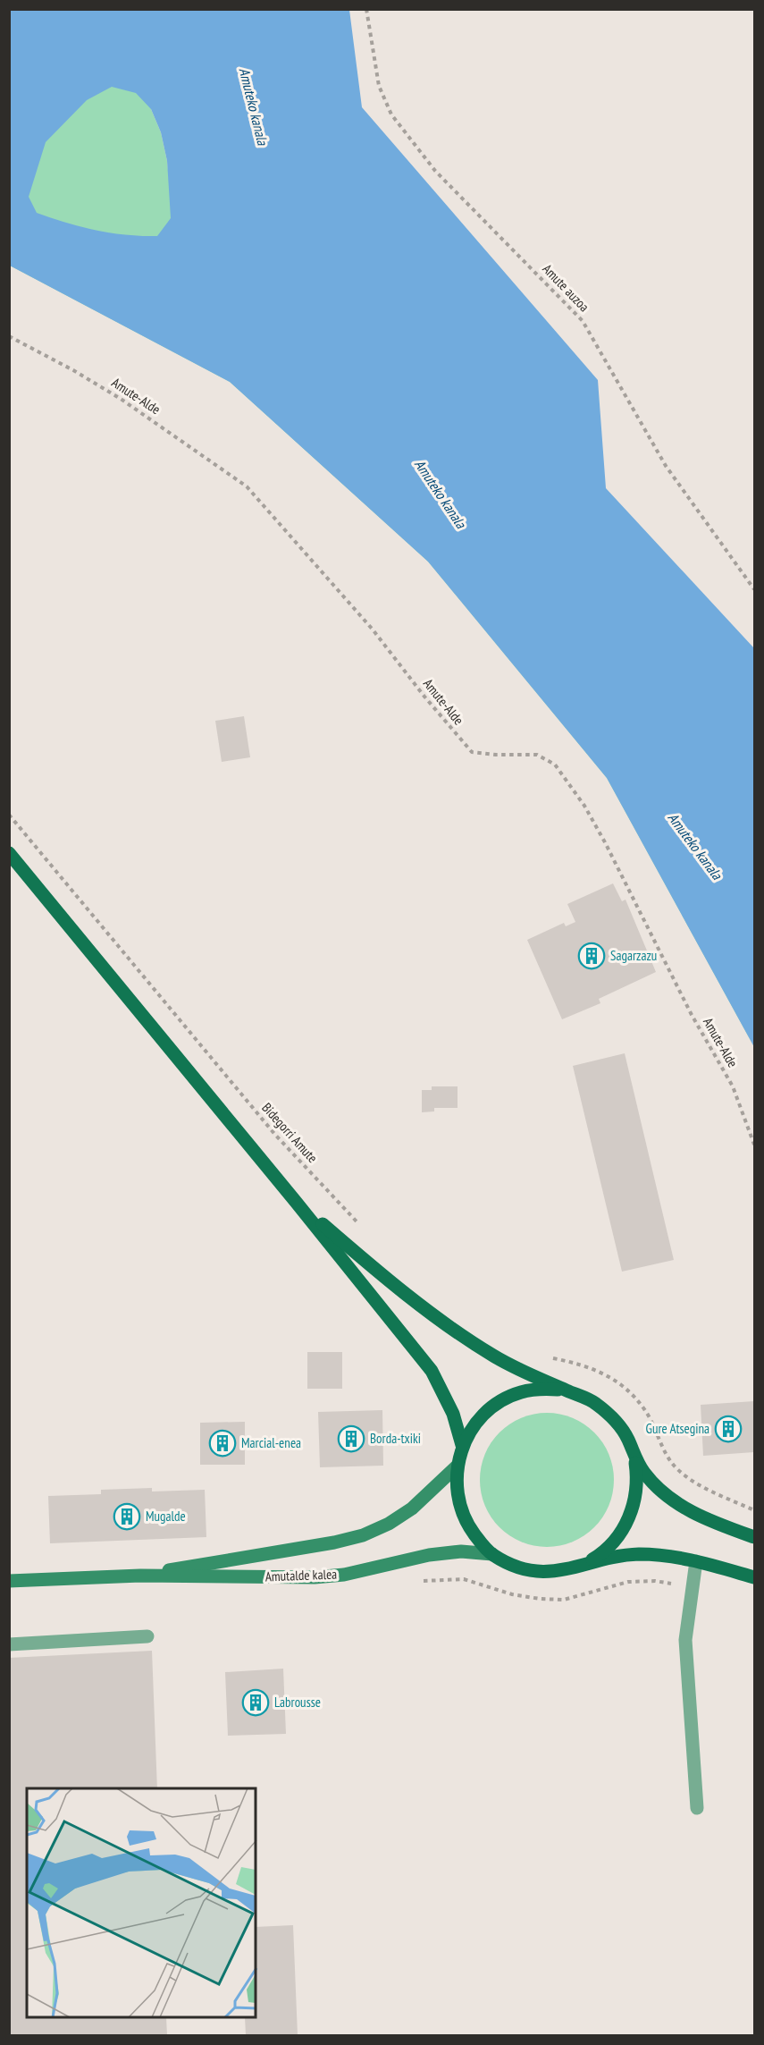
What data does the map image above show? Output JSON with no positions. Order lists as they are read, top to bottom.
{
  "streets": {
    "main road": ["Amutalde kalea"],
    "path": ["Amute auzoa", "Amute-Alde", "Bidegorri Amute"]
  },
  "water": ["Amuteko kanala"],
  "places": {
    "building": [
      "Sagarzazu",
      "Gure Atsegina",
      "Borda-txiki",
      "Marcial-enea",
      "Mugalde",
      "Labrousse"
    ]
  }
}
